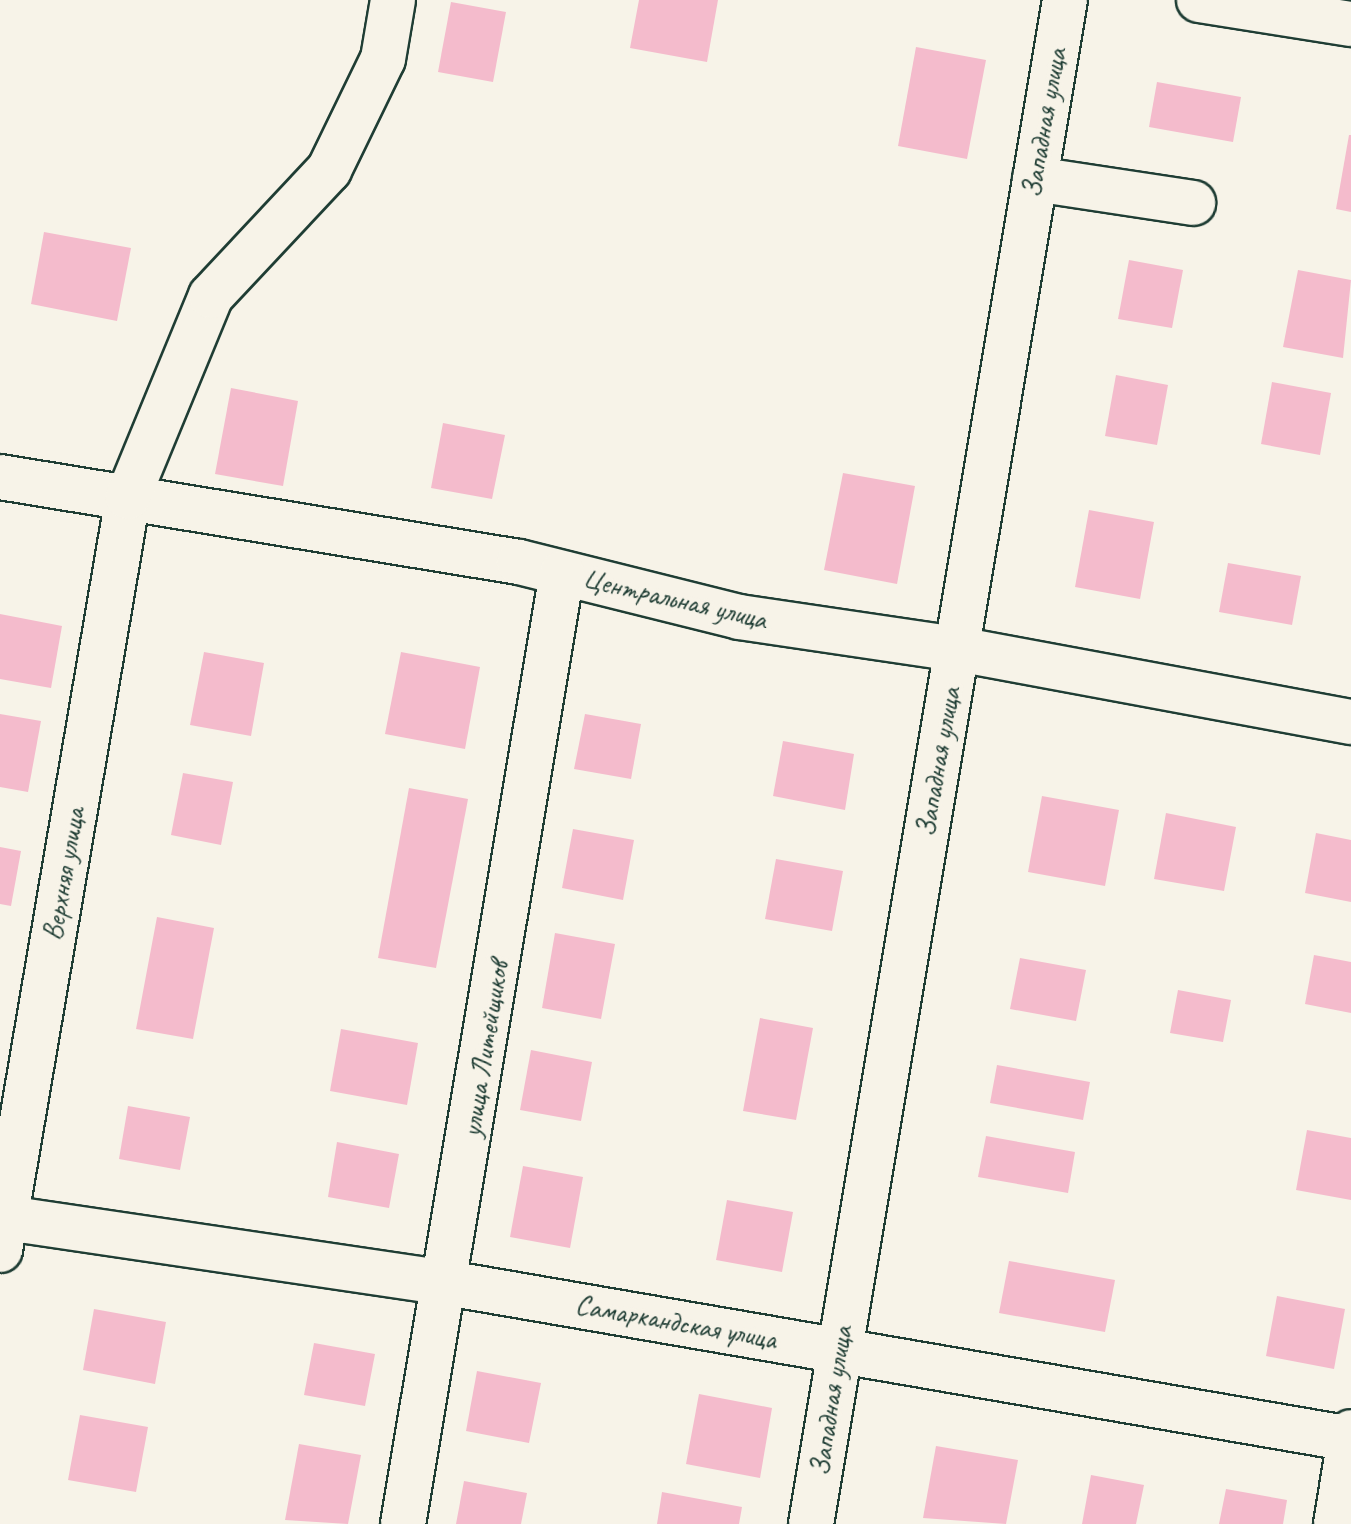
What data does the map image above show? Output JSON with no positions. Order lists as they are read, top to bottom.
{
  "streets": {
    "street": [
      "Западная улица",
      "Центральная улица",
      "Верхняя улица",
      "улица Литейщиков",
      "Самаркандская улица"
    ]
  },
  "crossings": [
    ["Западная улица", "Центральная улица"],
    ["Западная улица", "Самаркандская улица"],
    ["Центральная улица", "Верхняя улица"],
    ["Центральная улица", "улица Литейщиков"],
    ["Верхняя улица", "Самаркандская улица"],
    ["улица Литейщиков", "Самаркандская улица"]
  ]
}
